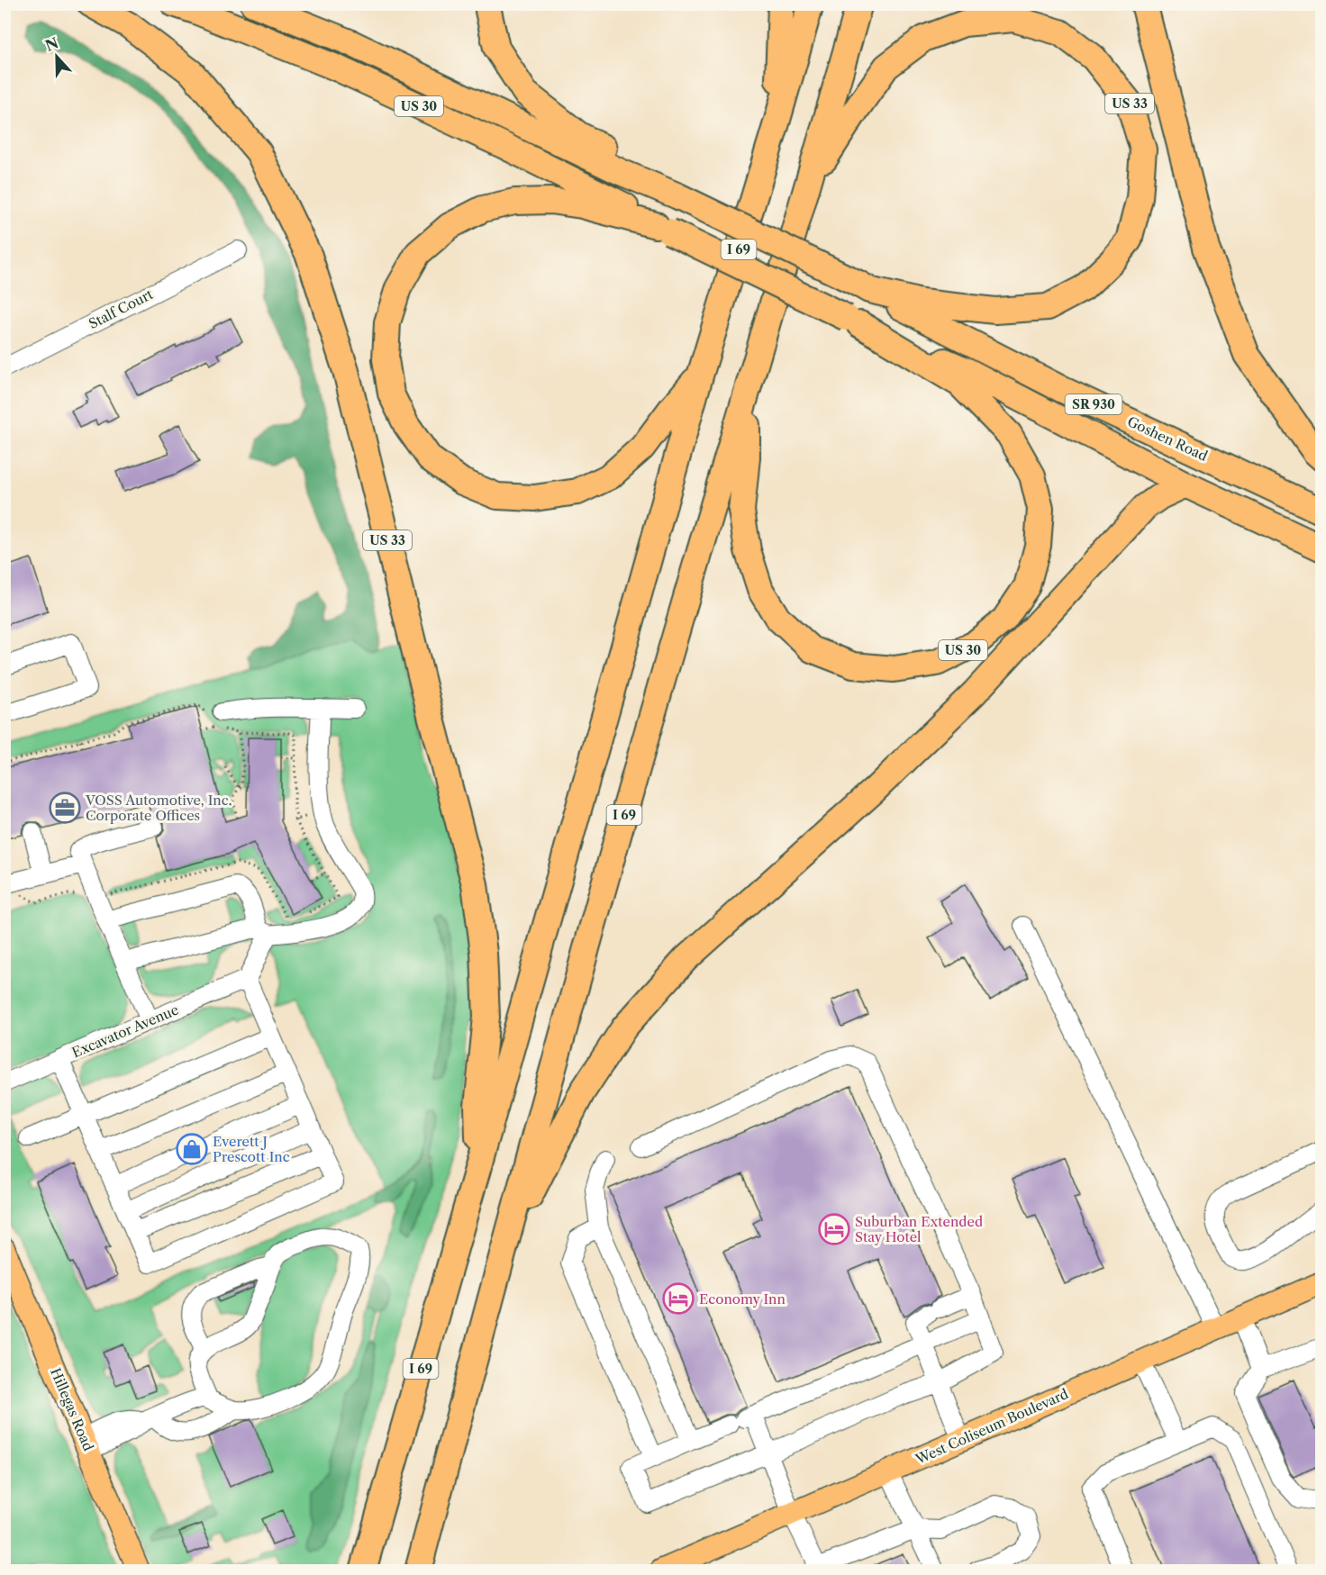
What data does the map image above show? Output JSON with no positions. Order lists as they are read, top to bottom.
{
  "streets": {
    "highway": [
      "US 33",
      "US 30",
      "I 69",
      "SR 930",
      "Goshen Road"
    ],
    "main road": ["Hillegas Road", "West Coliseum Boulevard"],
    "street": ["Stalf Court", "Excavator Avenue"]
  },
  "crossings": [
    ["US 33", "I 69"],
    ["US 33", "Goshen Road"],
    ["US 30", "I 69"],
    ["US 30", "SR 930"]
  ],
  "places": {
    "office": ["VOSS Automotive, Inc. Corporate Offices"],
    "shop": ["Everett J Prescott Inc"],
    "hotel": ["Suburban Extended Stay Hotel", "Economy Inn"]
  },
  "north": "top"
}
